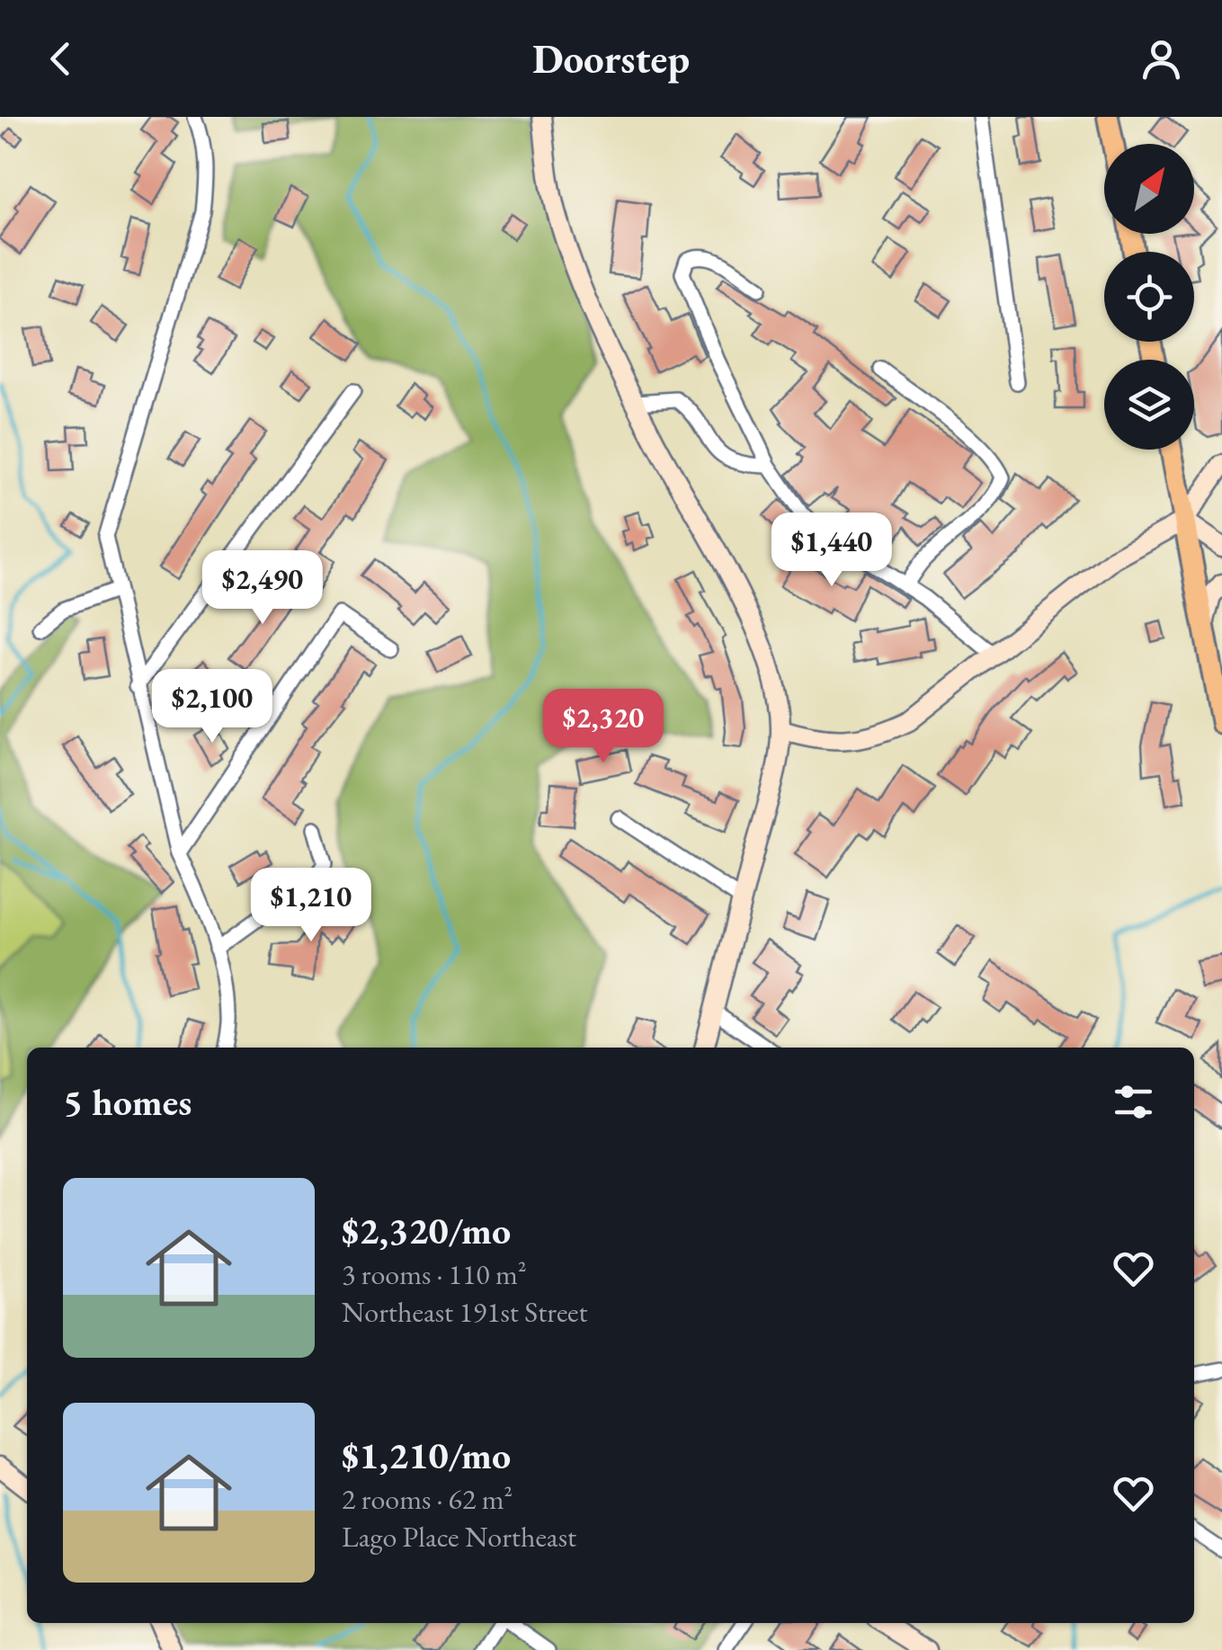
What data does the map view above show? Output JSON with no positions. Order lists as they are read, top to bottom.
{
  "north": "top right",
  "page": {
    "header": "Doorstep",
    "price": [
      "$1,440",
      "$2,490",
      "$2,100",
      "$2,320",
      "$1,210"
    ],
    "heading": "5 homes",
    "list": [
      {
        "name": "$2,320/mo",
        "note": "3 rooms · 110 m² · Northeast 191st Street"
      },
      {
        "name": "$1,210/mo",
        "note": "2 rooms · 62 m² · Lago Place Northeast"
      }
    ]
  }
}
